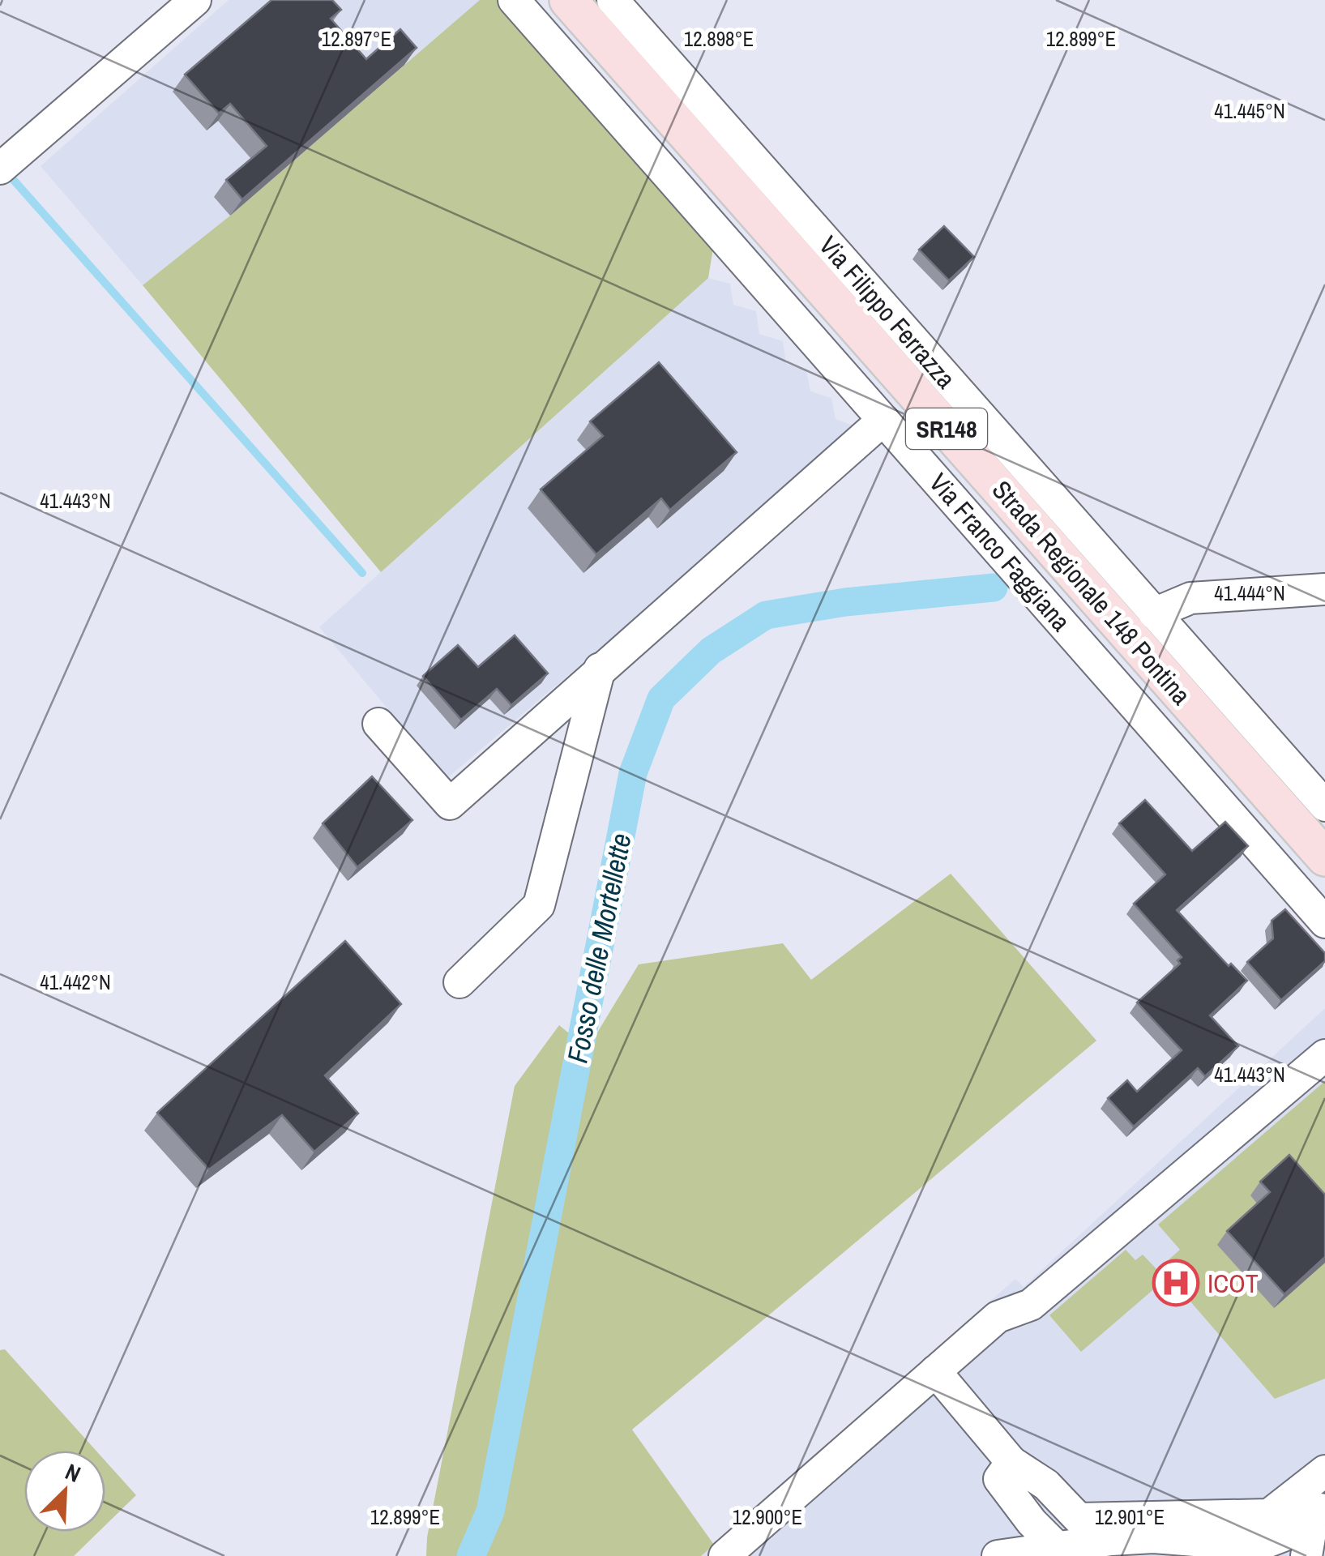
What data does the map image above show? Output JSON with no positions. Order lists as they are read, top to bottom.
{
  "streets": {
    "main road": ["SR148", "Strada Regionale 148 Pontina"],
    "street": ["Via Filippo Ferrazza", "Via Franco Faggiana"]
  },
  "water": ["Fosso delle Mortellette"],
  "places": {
    "hospital": ["ICOT"]
  },
  "north": "top right",
  "coordinates": [
    "12.897°E",
    "12.898°E",
    "12.899°E",
    "41.445°N",
    "41.443°N",
    "41.444°N",
    "41.442°N",
    "12.900°E",
    "12.901°E"
  ]
}
